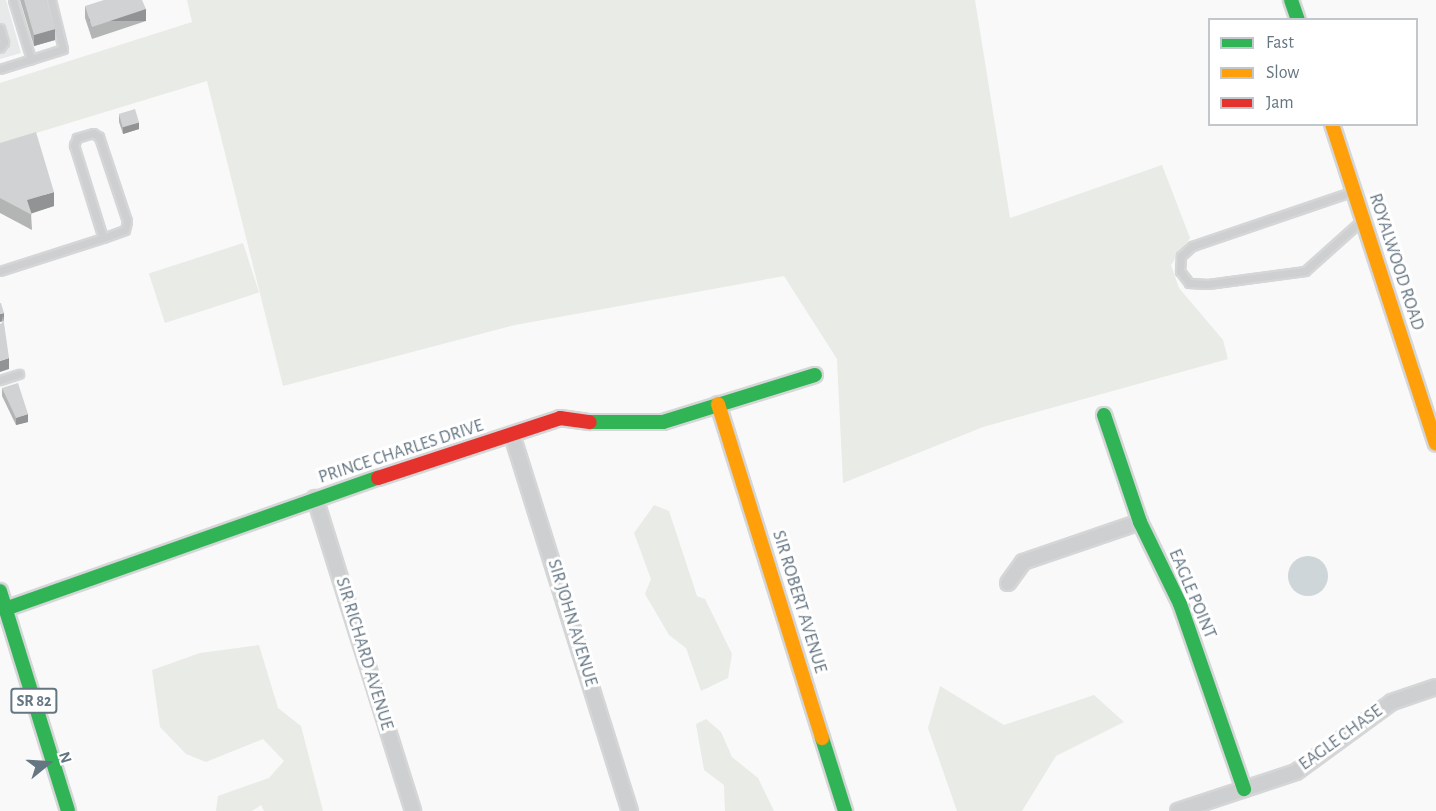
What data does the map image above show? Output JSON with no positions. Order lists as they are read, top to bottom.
{
  "streets": {
    "street": [
      "ROYALWOOD ROAD",
      "PRINCE CHARLES DRIVE",
      "EAGLE POINT",
      "SIR ROBERT AVENUE",
      "SIR JOHN AVENUE",
      "SIR RICHARD AVENUE",
      "SR 82",
      "EAGLE CHASE"
    ]
  },
  "crossings": [
    ["PRINCE CHARLES DRIVE", "SIR ROBERT AVENUE"],
    ["PRINCE CHARLES DRIVE", "SIR JOHN AVENUE"],
    ["PRINCE CHARLES DRIVE", "SIR RICHARD AVENUE"],
    ["PRINCE CHARLES DRIVE", "SR 82"],
    ["EAGLE POINT", "EAGLE CHASE"]
  ],
  "legend": ["Fast", "Slow", "Jam"],
  "north": "right"
}
